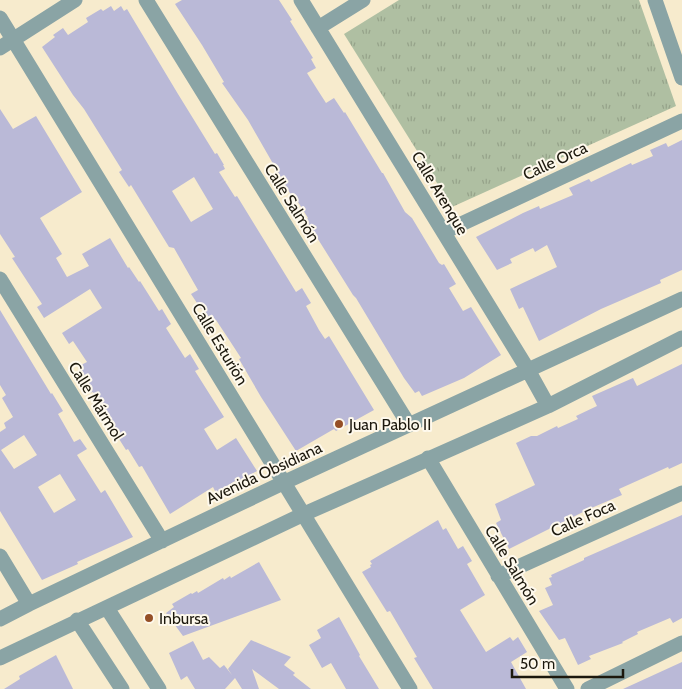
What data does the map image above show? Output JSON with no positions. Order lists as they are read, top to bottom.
{
  "streets": {
    "street": [
      "Calle Orca",
      "Calle Arenque",
      "Calle Salmón",
      "Calle Esturión",
      "Calle Mármol",
      "Avenida Obsidiana",
      "Calle Foca"
    ]
  },
  "crossings": [
    ["Calle Orca", "Calle Arenque"],
    ["Calle Arenque", "Avenida Obsidiana"],
    ["Calle Salmón", "Avenida Obsidiana"],
    ["Calle Salmón", "Calle Foca"],
    ["Calle Esturión", "Avenida Obsidiana"],
    ["Calle Mármol", "Avenida Obsidiana"]
  ],
  "places": ["Juan Pablo II", "Inbursa"],
  "scale_bar": "50 m"
}
